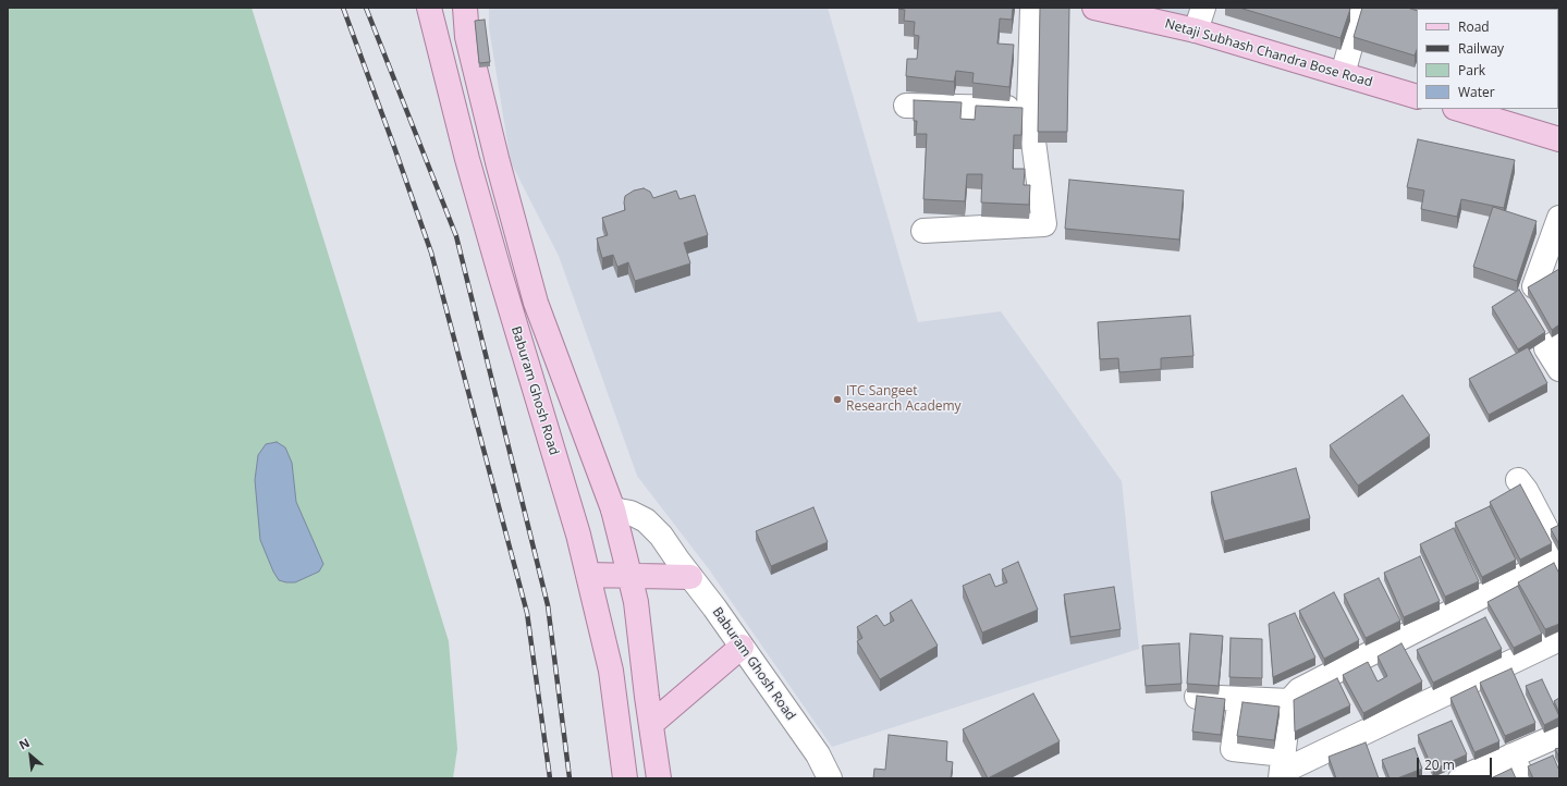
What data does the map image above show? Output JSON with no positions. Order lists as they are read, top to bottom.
{
  "streets": {
    "main road": ["Netaji Subhash Chandra Bose Road", "Baburam Ghosh Road"]
  },
  "places": ["ITC Sangeet Research Academy"],
  "legend": [
    "Road",
    "Railway",
    "Park",
    "Water"
  ],
  "scale_bar": "20 m",
  "north": "top left"
}
